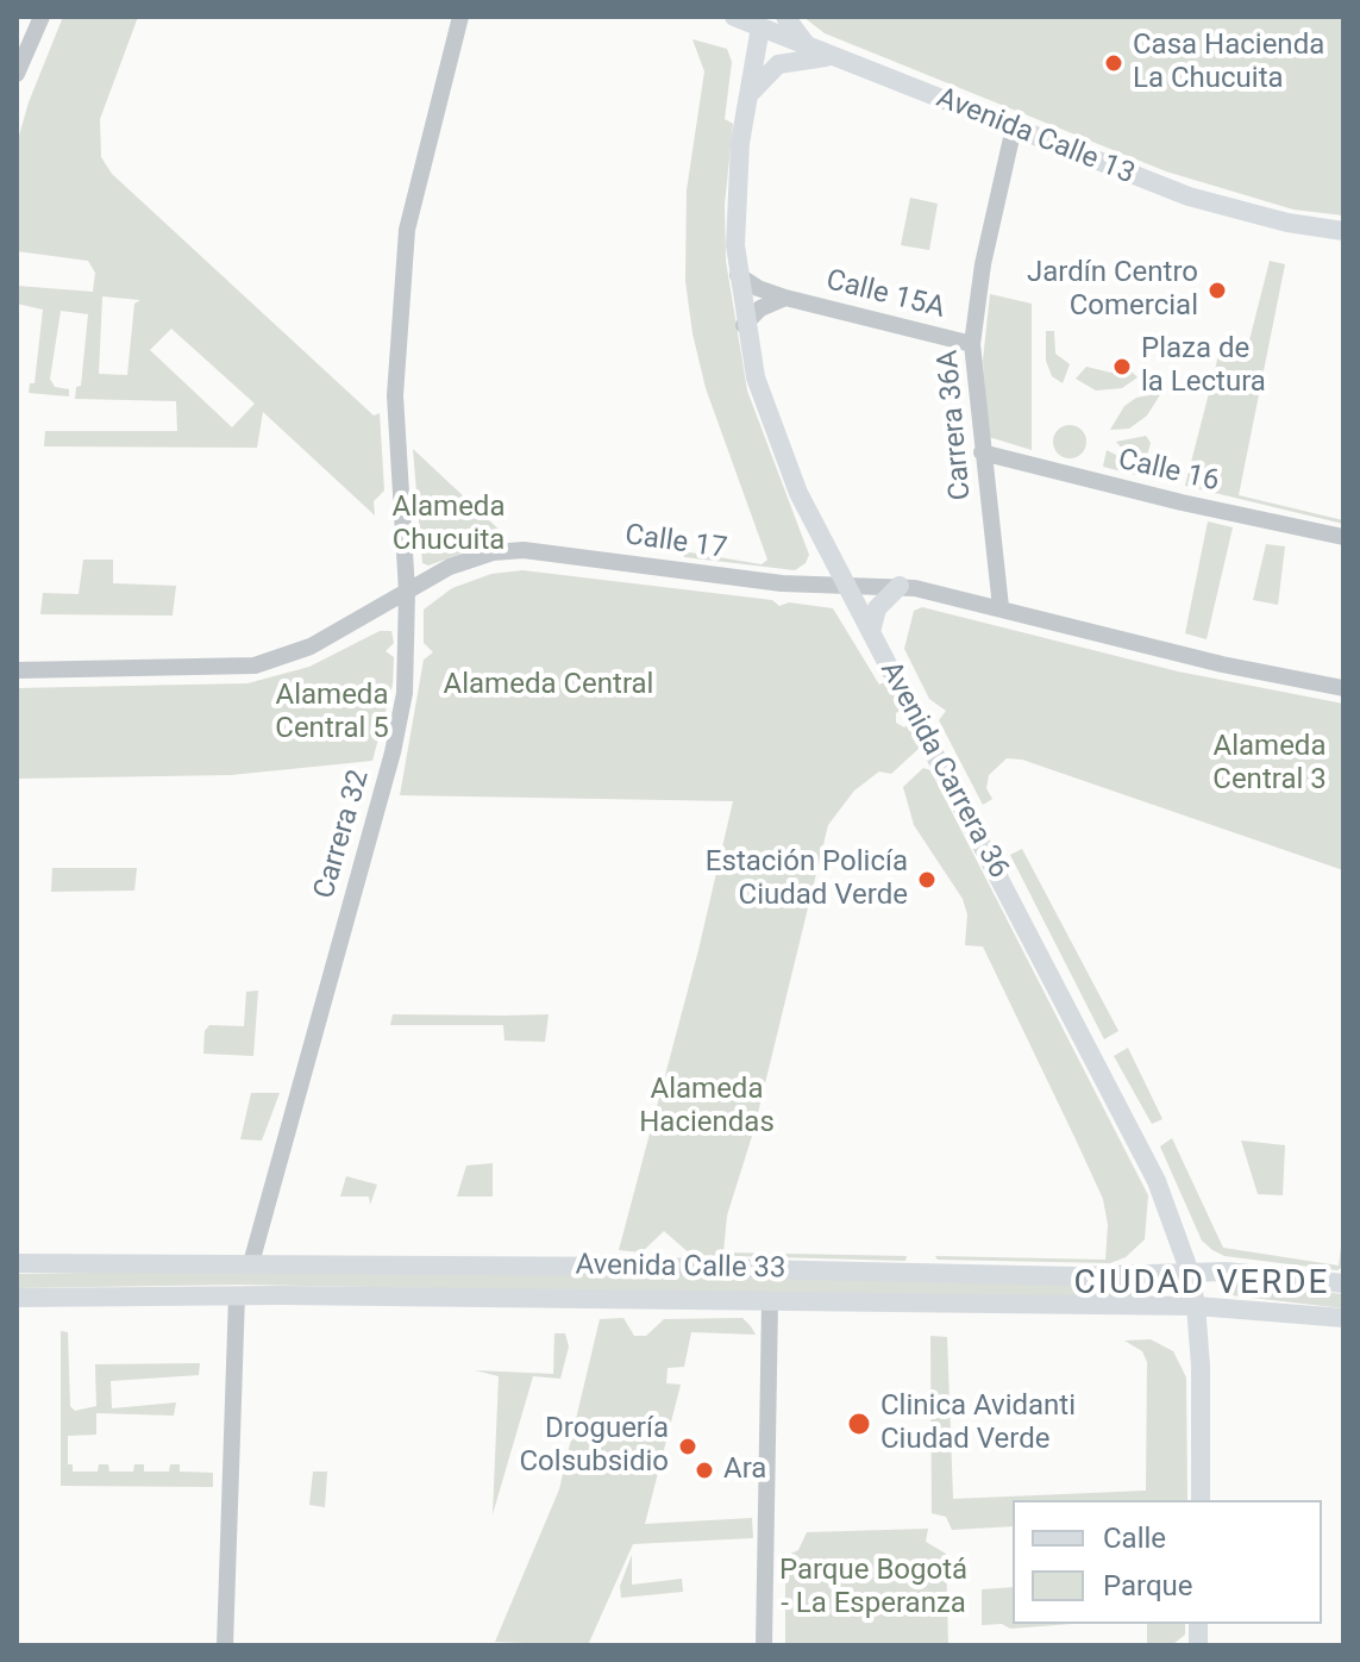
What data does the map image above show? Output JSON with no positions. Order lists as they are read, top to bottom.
{
  "streets": {
    "main road": ["Avenida Calle 13", "Avenida Carrera 36", "Avenida Calle 33"],
    "street": [
      "Calle 15A",
      "Carrera 36A",
      "Calle 16",
      "Calle 17",
      "Carrera 32"
    ]
  },
  "crossings": [
    ["Avenida Calle 13", "Carrera 36A"],
    ["Avenida Calle 13", "Avenida Carrera 36"],
    ["Calle 15A", "Carrera 36A"],
    ["Calle 15A", "Avenida Carrera 36"],
    ["Carrera 36A", "Calle 16"],
    ["Carrera 36A", "Calle 17"],
    ["Calle 17", "Avenida Carrera 36"],
    ["Calle 17", "Carrera 32"],
    ["Avenida Carrera 36", "Avenida Calle 33"],
    ["Carrera 32", "Avenida Calle 33"]
  ],
  "districts": ["CIUDAD VERDE"],
  "parks": [
    "Alameda Chucuita",
    "Alameda Central",
    "Alameda Central 5",
    "Alameda Central 3",
    "Alameda Haciendas",
    "Parque Bogotá - La Esperanza"
  ],
  "places": [
    "Casa Hacienda La Chucuita",
    "Jardín Centro Comercial",
    "Plaza de la Lectura",
    "Estación Policía Ciudad Verde",
    "Clinica Avidanti Ciudad Verde",
    "Droguería Colsubsidio",
    "Ara"
  ],
  "legend": ["Calle", "Parque"]
}
